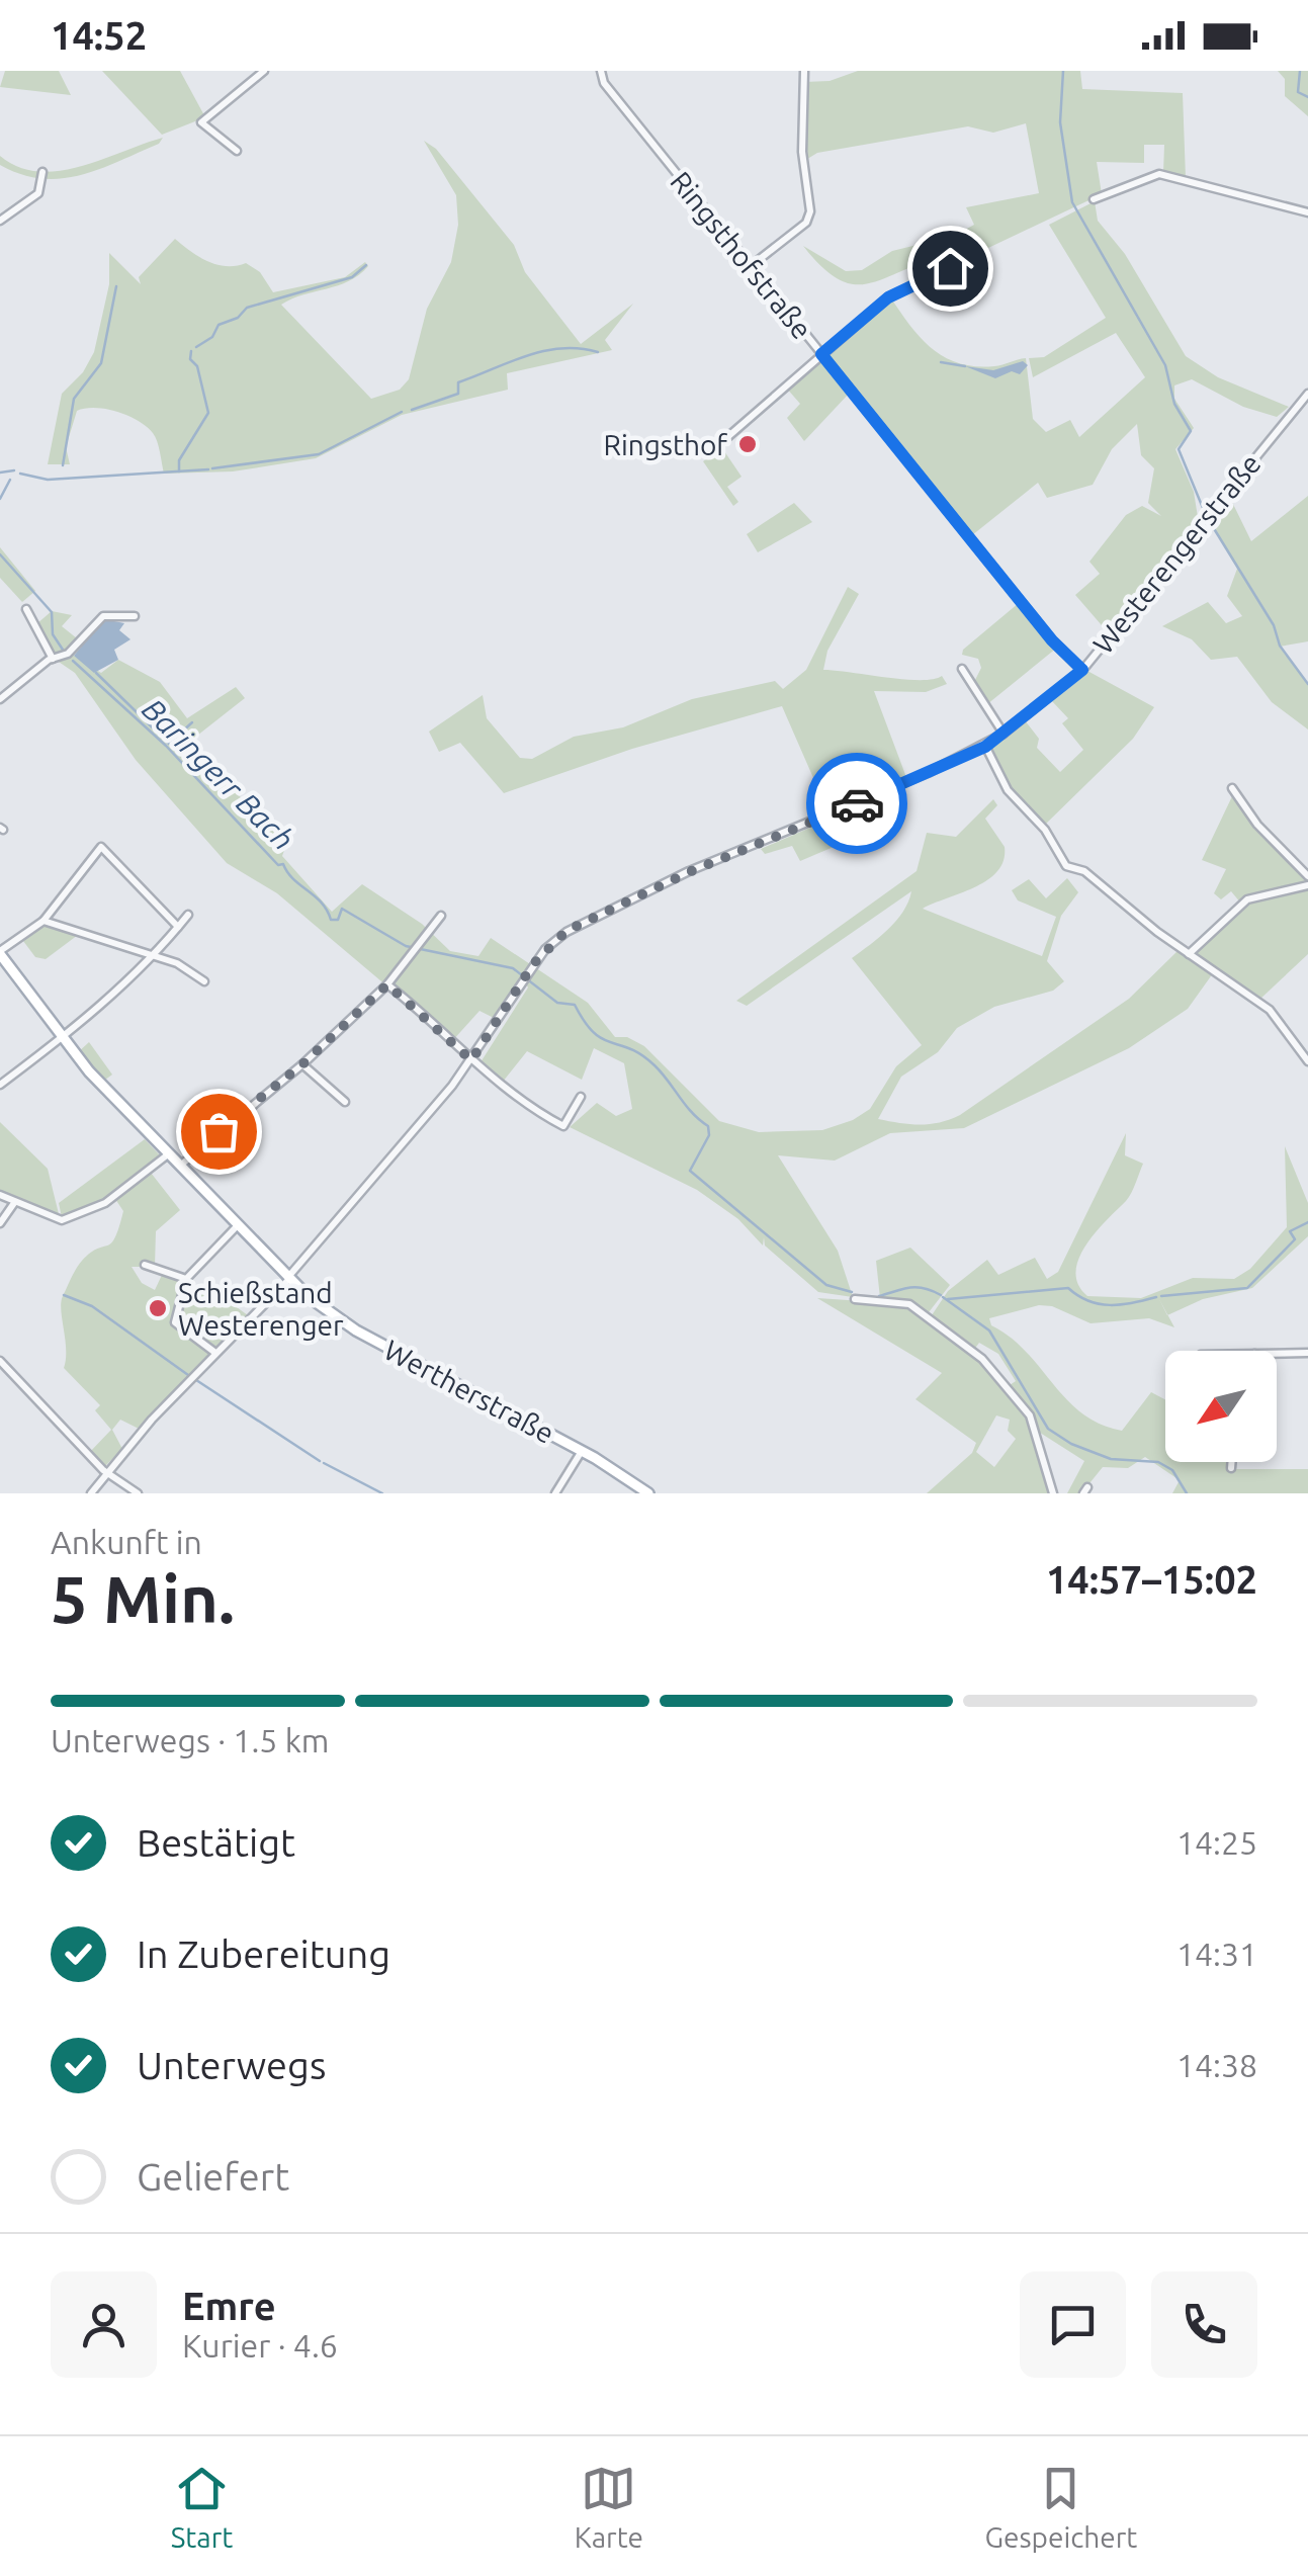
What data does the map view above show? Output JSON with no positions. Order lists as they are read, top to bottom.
{
  "streets": {
    "main road": ["Wertherstraße"],
    "street": ["Ringsthofstraße", "Westerengerstraße"]
  },
  "crossings": [
    ["Ringsthofstraße", "Westerengerstraße"],
    ["Westerengerstraße", "Wertherstraße"]
  ],
  "water": ["Baringerr Bach"],
  "places": ["Ringsthof", "Schießstand Westerenger"],
  "north": "bottom left",
  "page": {
    "status": "14:52",
    "heading": ["5 Min.", "Ankunft in", "14:57–15:02"],
    "panel": ["Emre", "Kurier · 4.6"],
    "bar": "Unterwegs · 1.5 km",
    "list": [
      ["Bestätigt", "14:25"],
      ["In Zubereitung", "14:31"],
      ["Unterwegs", "14:38"],
      "Geliefert"
    ],
    "tabs": ["Start", "Karte", "Gespeichert"]
  }
}
